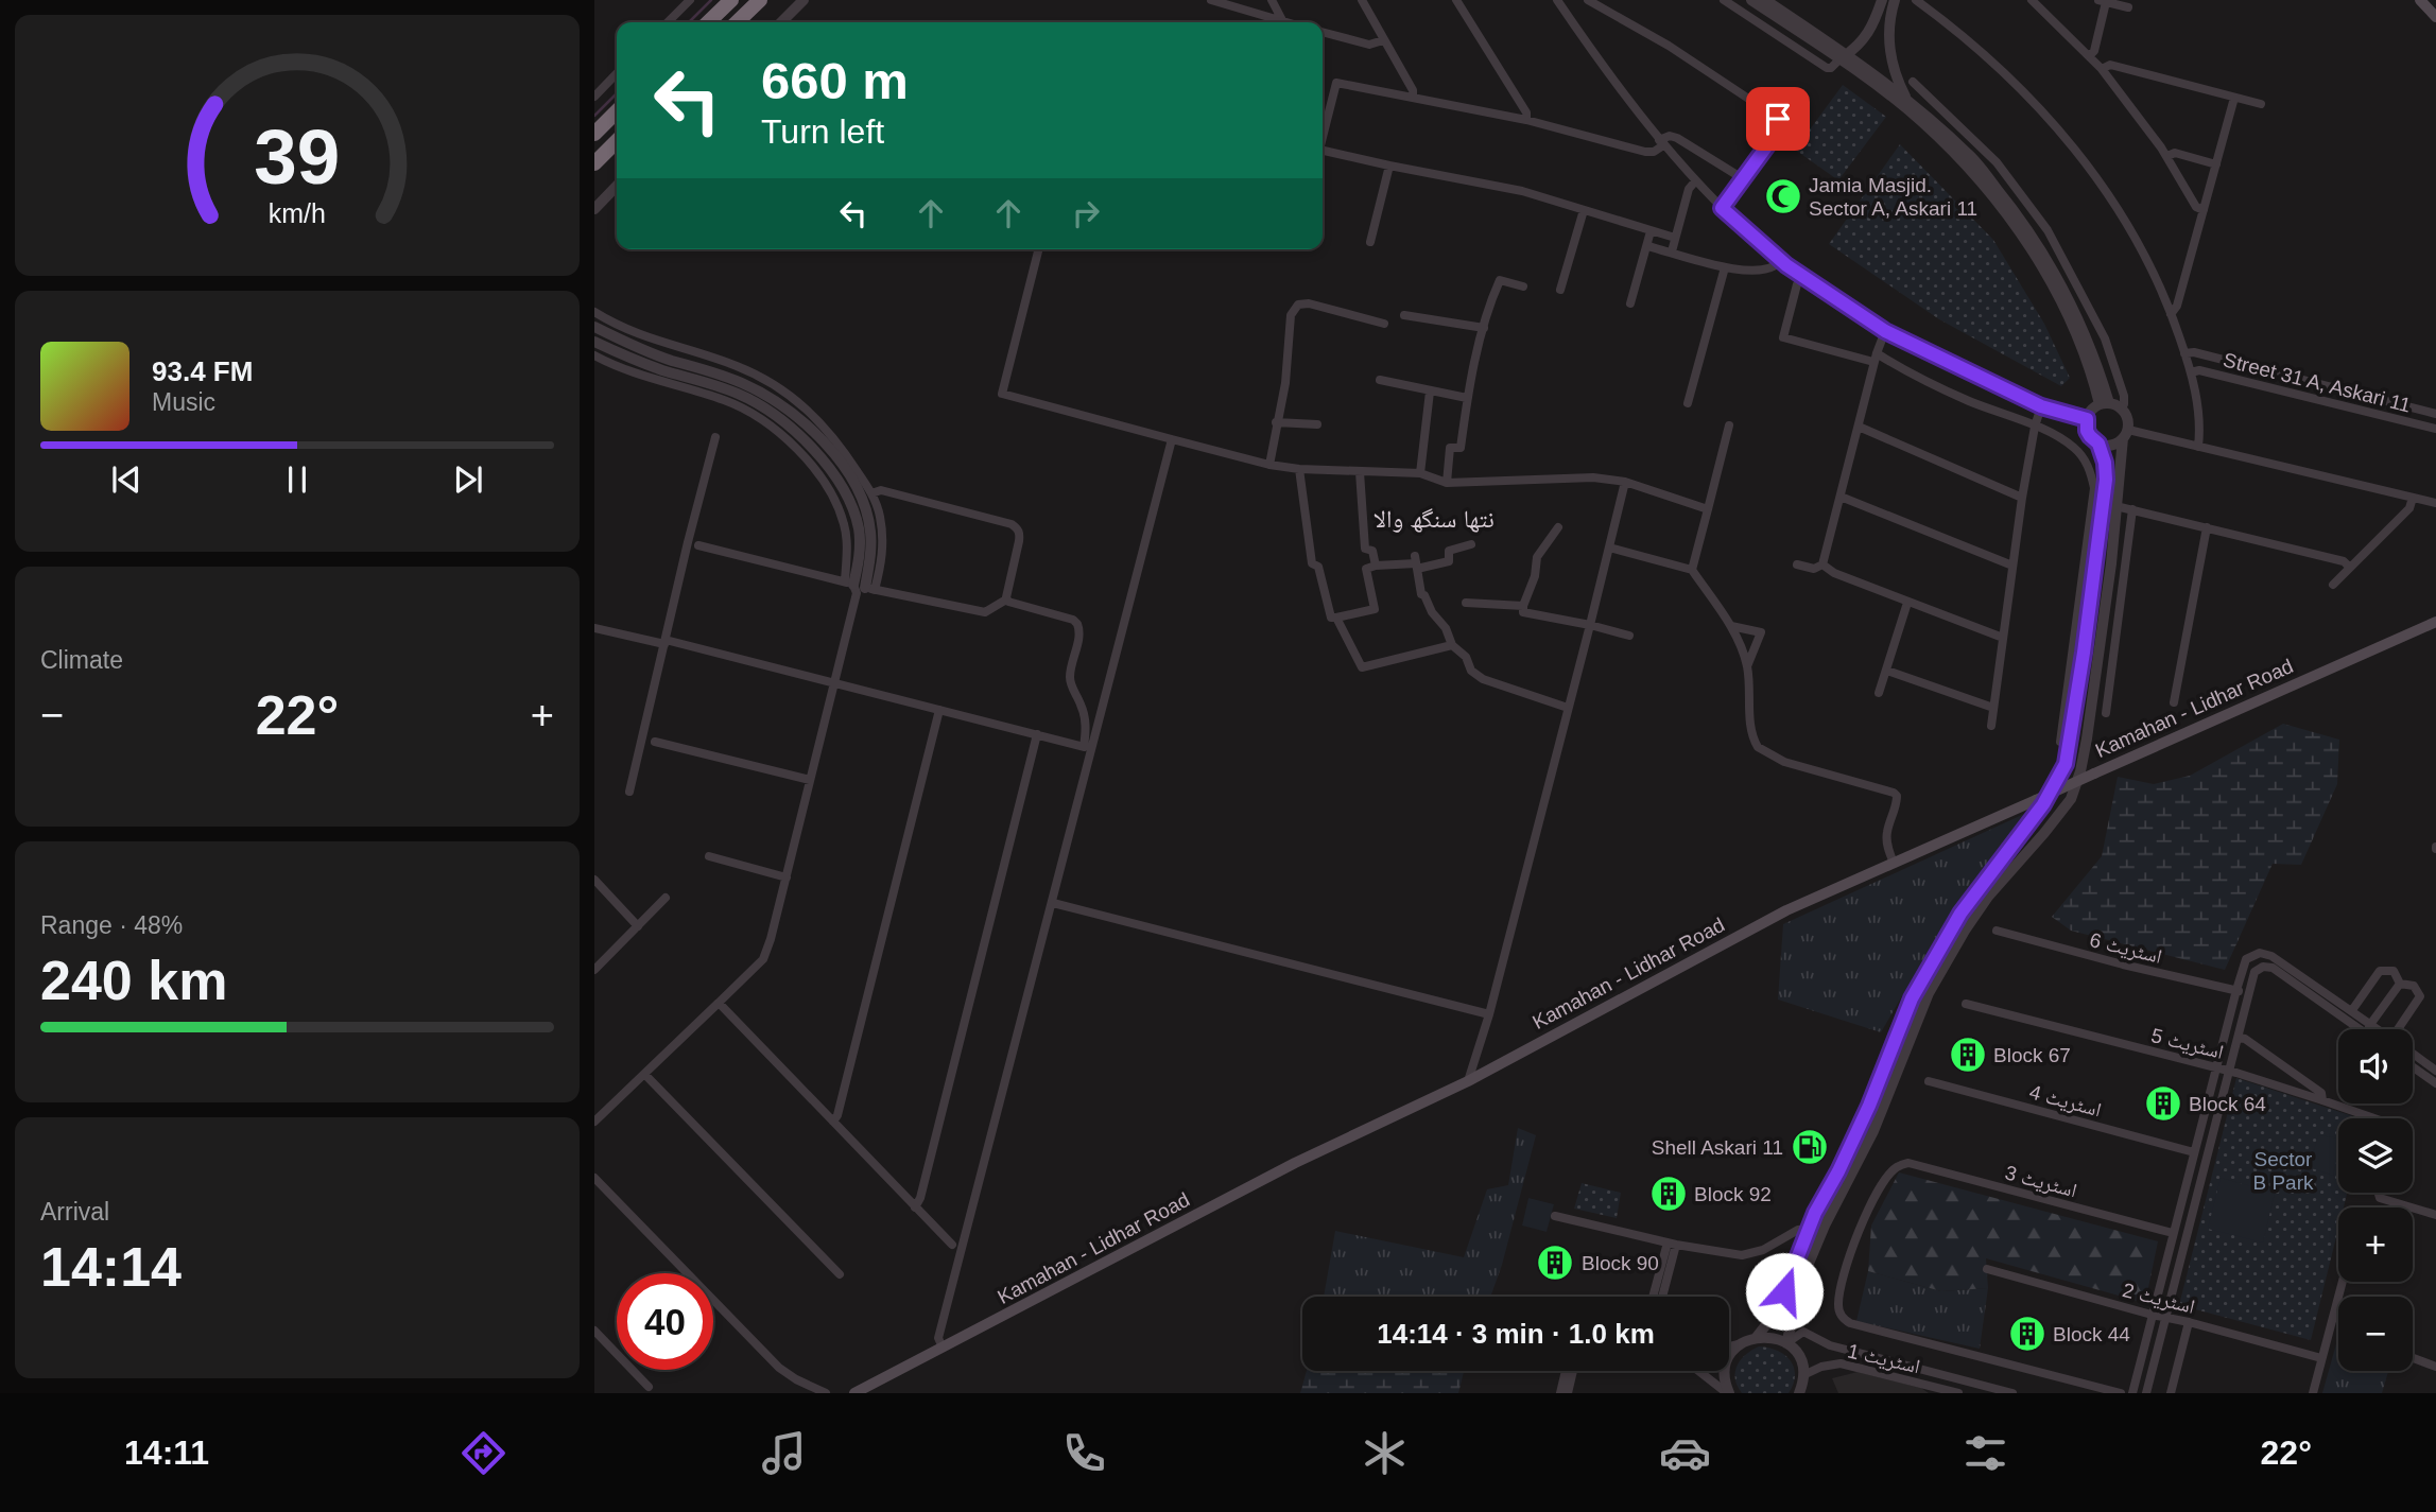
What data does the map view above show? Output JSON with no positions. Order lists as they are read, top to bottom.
{
  "streets": {
    "main road": ["Kamahan - Lidhar Road"],
    "street": [
      "Street 31 A, Askari 11",
      "اسٹریٹ 6",
      "اسٹریٹ 5",
      "اسٹریٹ 4",
      "اسٹریٹ 3",
      "اسٹریٹ 2",
      "اسٹریٹ 1"
    ]
  },
  "districts": ["نتھا سنگھ والا"],
  "parks": ["Sector B Park"],
  "places": {
    "mosque": ["Jamia Masjid. Sector A, Askari 11"],
    "building": [
      "Block 67",
      "Block 64",
      "Block 92",
      "Block 90",
      "Block 44"
    ],
    "fuel station": ["Shell Askari 11"]
  },
  "page": {
    "turn": ["660 m", "Turn left"],
    "song": ["93.4 FM", "Music"],
    "tile": [
      "Climate",
      ["Range · 48%", "240 km"],
      ["Arrival", "14:14"]
    ],
    "heat": ["−", "22°", "+"],
    "map_buttons": ["+", "−"],
    "limit": "40",
    "trip": "14:14 · 3 min · 1.0 km",
    "tabs": ["14:11", "22°"],
    "gauge": ["39", "km/h"]
  }
}
